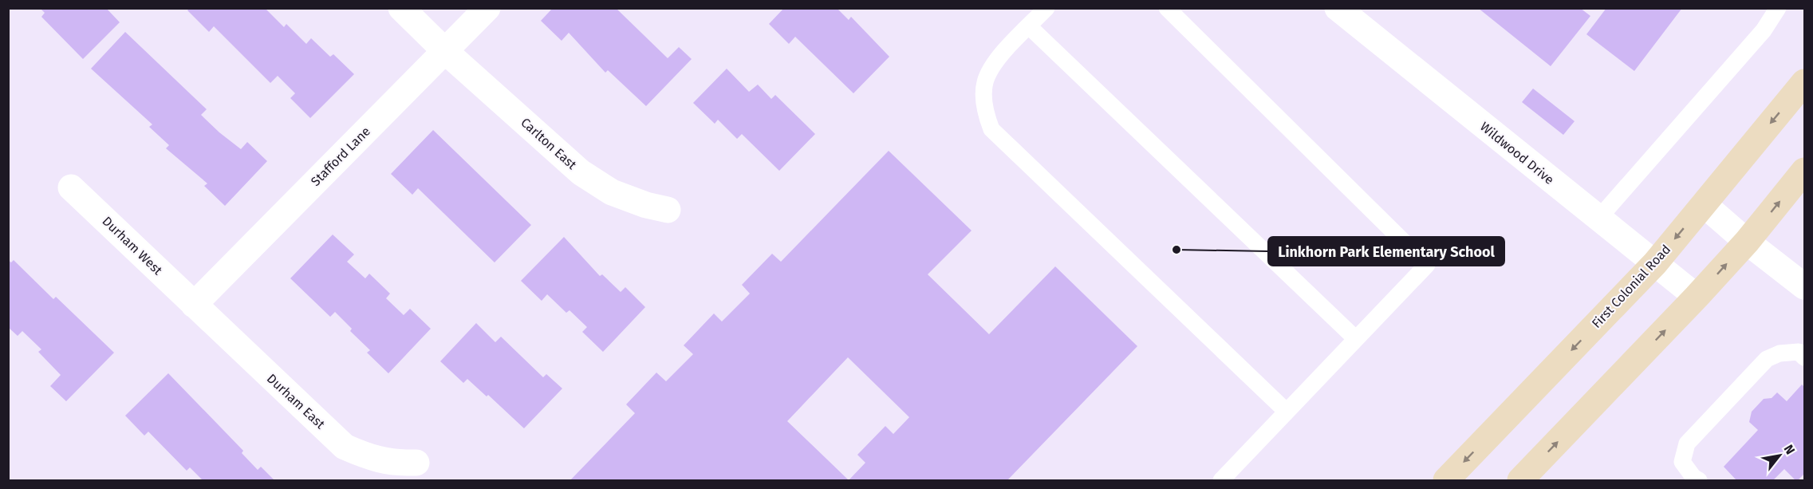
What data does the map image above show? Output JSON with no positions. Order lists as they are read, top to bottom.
{
  "streets": {
    "main road": ["First Colonial Road"],
    "street": [
      "Carlton East",
      "Wildwood Drive",
      "Stafford Lane",
      "Durham West",
      "Durham East"
    ]
  },
  "crossings": [
    ["Carlton East", "Stafford Lane"],
    ["Wildwood Drive", "First Colonial Road"],
    ["Stafford Lane", "Durham West"],
    ["Stafford Lane", "Durham East"],
    ["Durham West", "Durham East"]
  ],
  "places": ["Linkhorn Park Elementary School"],
  "north": "top right"
}
